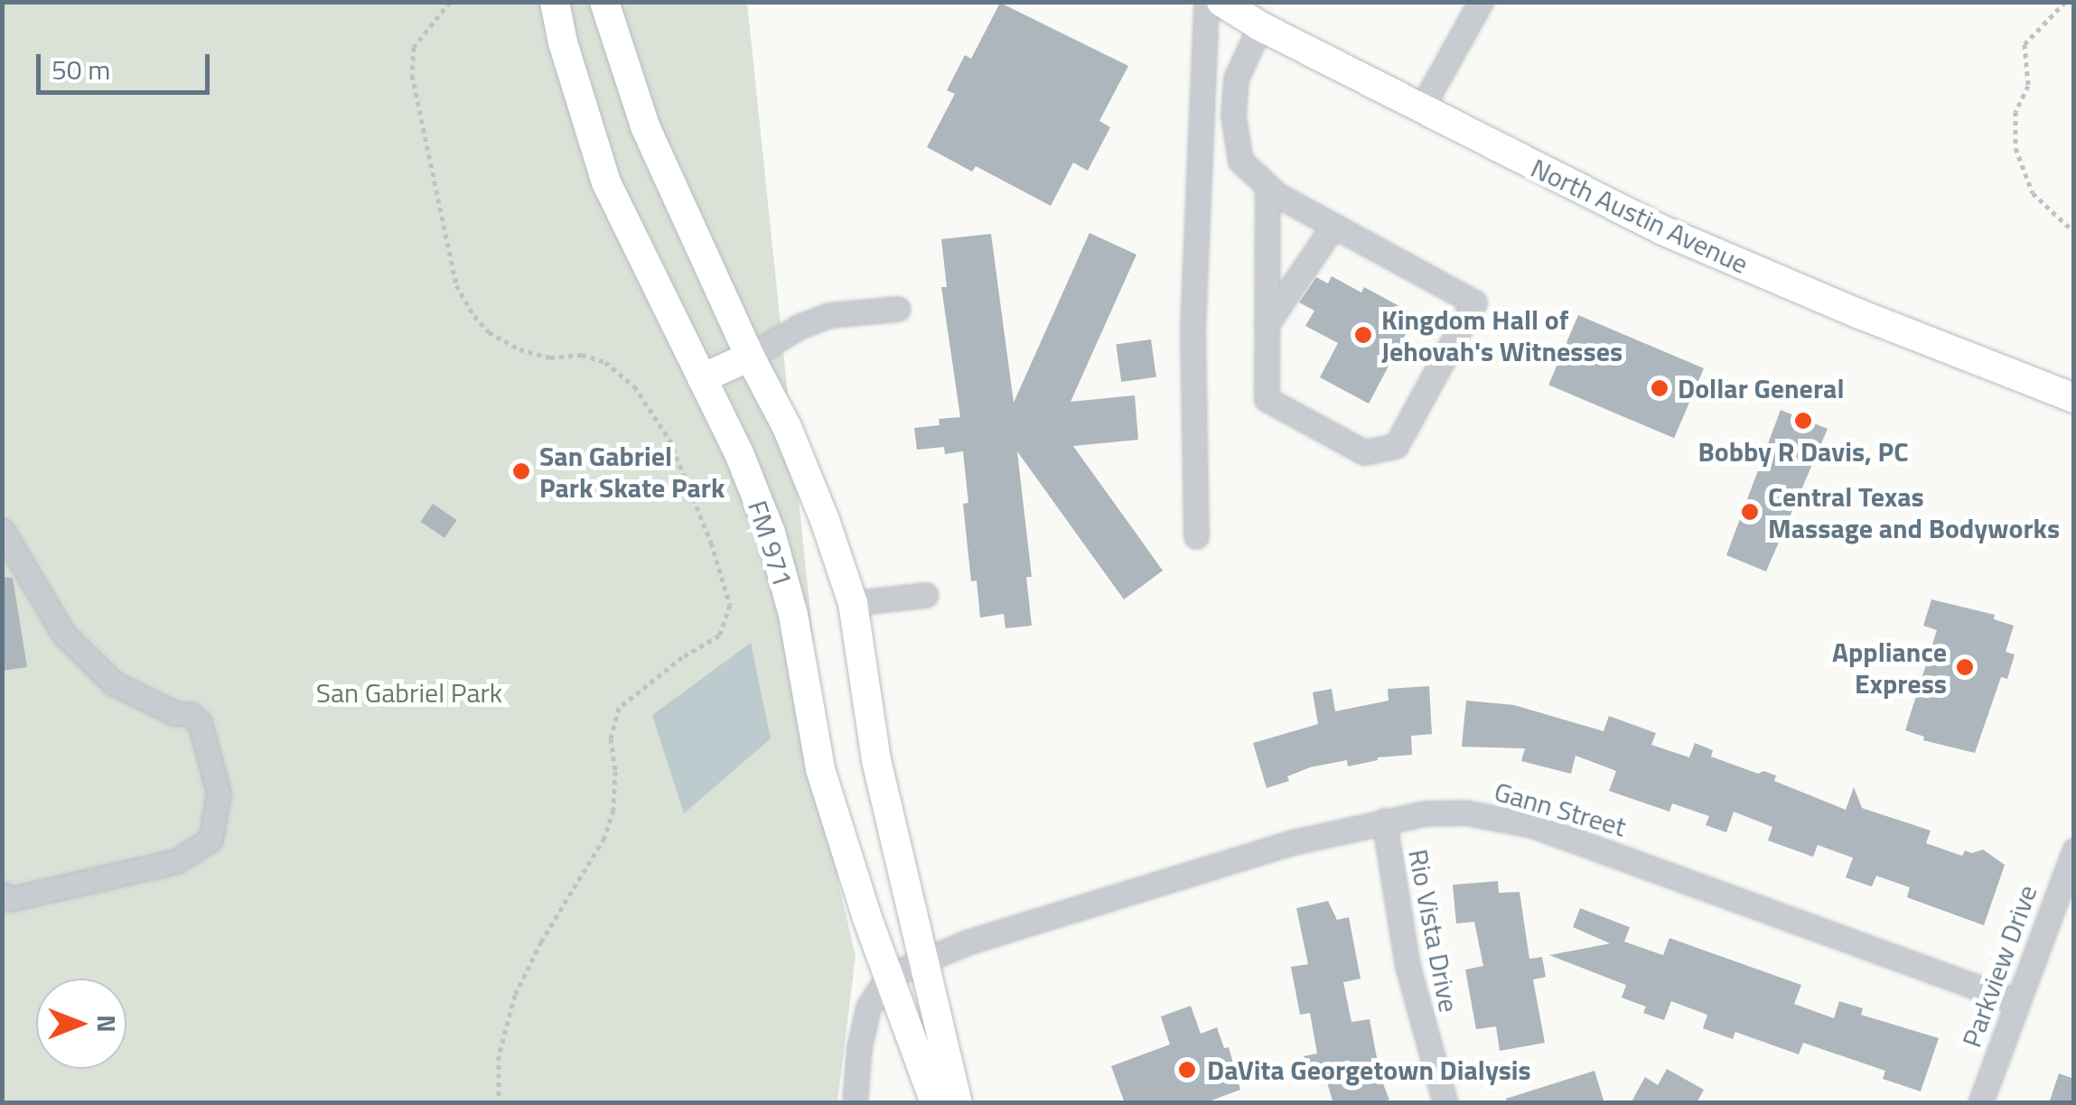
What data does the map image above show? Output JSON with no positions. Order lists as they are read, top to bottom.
{
  "streets": {
    "main road": ["North Austin Avenue", "FM 971"],
    "street": ["Gann Street", "Rio Vista Drive", "Parkview Drive"]
  },
  "crossings": [
    ["FM 971", "Gann Street"],
    ["Gann Street", "Rio Vista Drive"],
    ["Gann Street", "Parkview Drive"]
  ],
  "parks": ["San Gabriel Park"],
  "places": [
    "Kingdom Hall of Jehovah's Witnesses",
    "Dollar General",
    "Bobby R Davis, PC",
    "San Gabriel Park Skate Park",
    "Central Texas Massage and Bodyworks",
    "Appliance Express",
    "DaVita Georgetown Dialysis"
  ],
  "scale_bar": "50 m",
  "north": "right"
}
